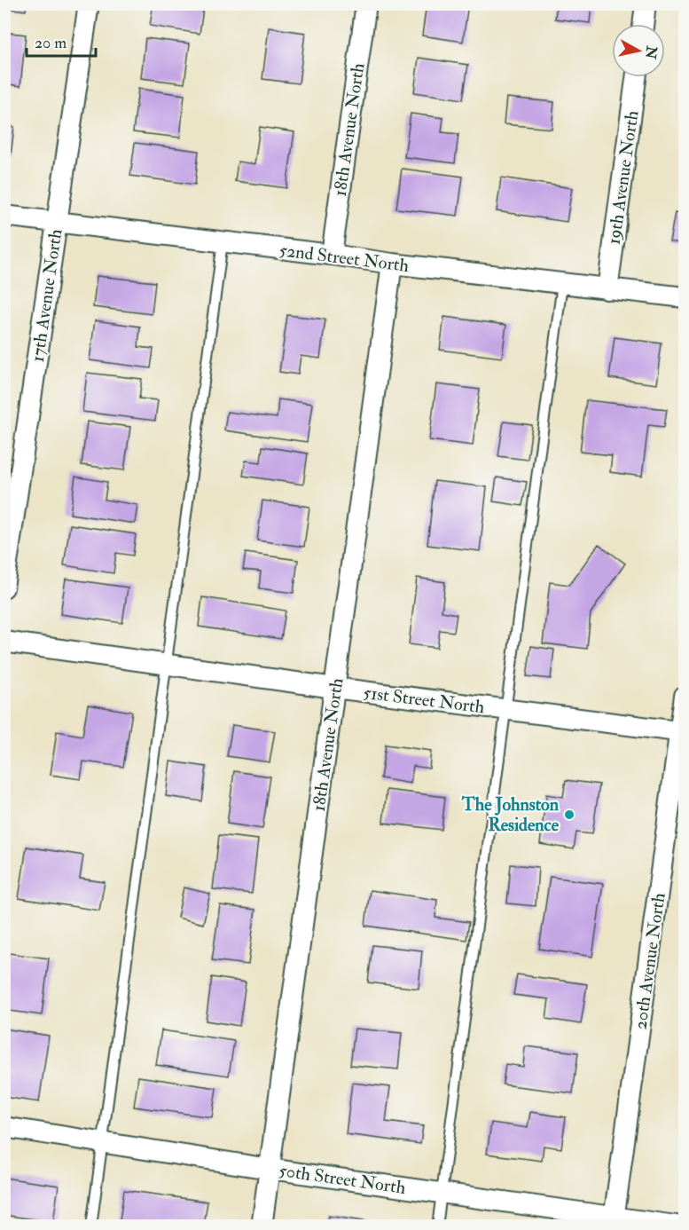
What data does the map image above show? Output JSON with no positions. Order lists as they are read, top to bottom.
{
  "streets": {
    "street": [
      "18th Avenue North",
      "19th Avenue North",
      "52nd Street North",
      "17th Avenue North",
      "51st Street North",
      "20th Avenue North",
      "50th Street North"
    ]
  },
  "crossings": [
    ["18th Avenue North", "52nd Street North"],
    ["18th Avenue North", "51st Street North"],
    ["18th Avenue North", "50th Street North"],
    ["19th Avenue North", "52nd Street North"],
    ["52nd Street North", "17th Avenue North"],
    ["51st Street North", "20th Avenue North"],
    ["20th Avenue North", "50th Street North"]
  ],
  "places": ["The Johnston Residence"],
  "scale_bar": "20 m",
  "north": "right"
}
